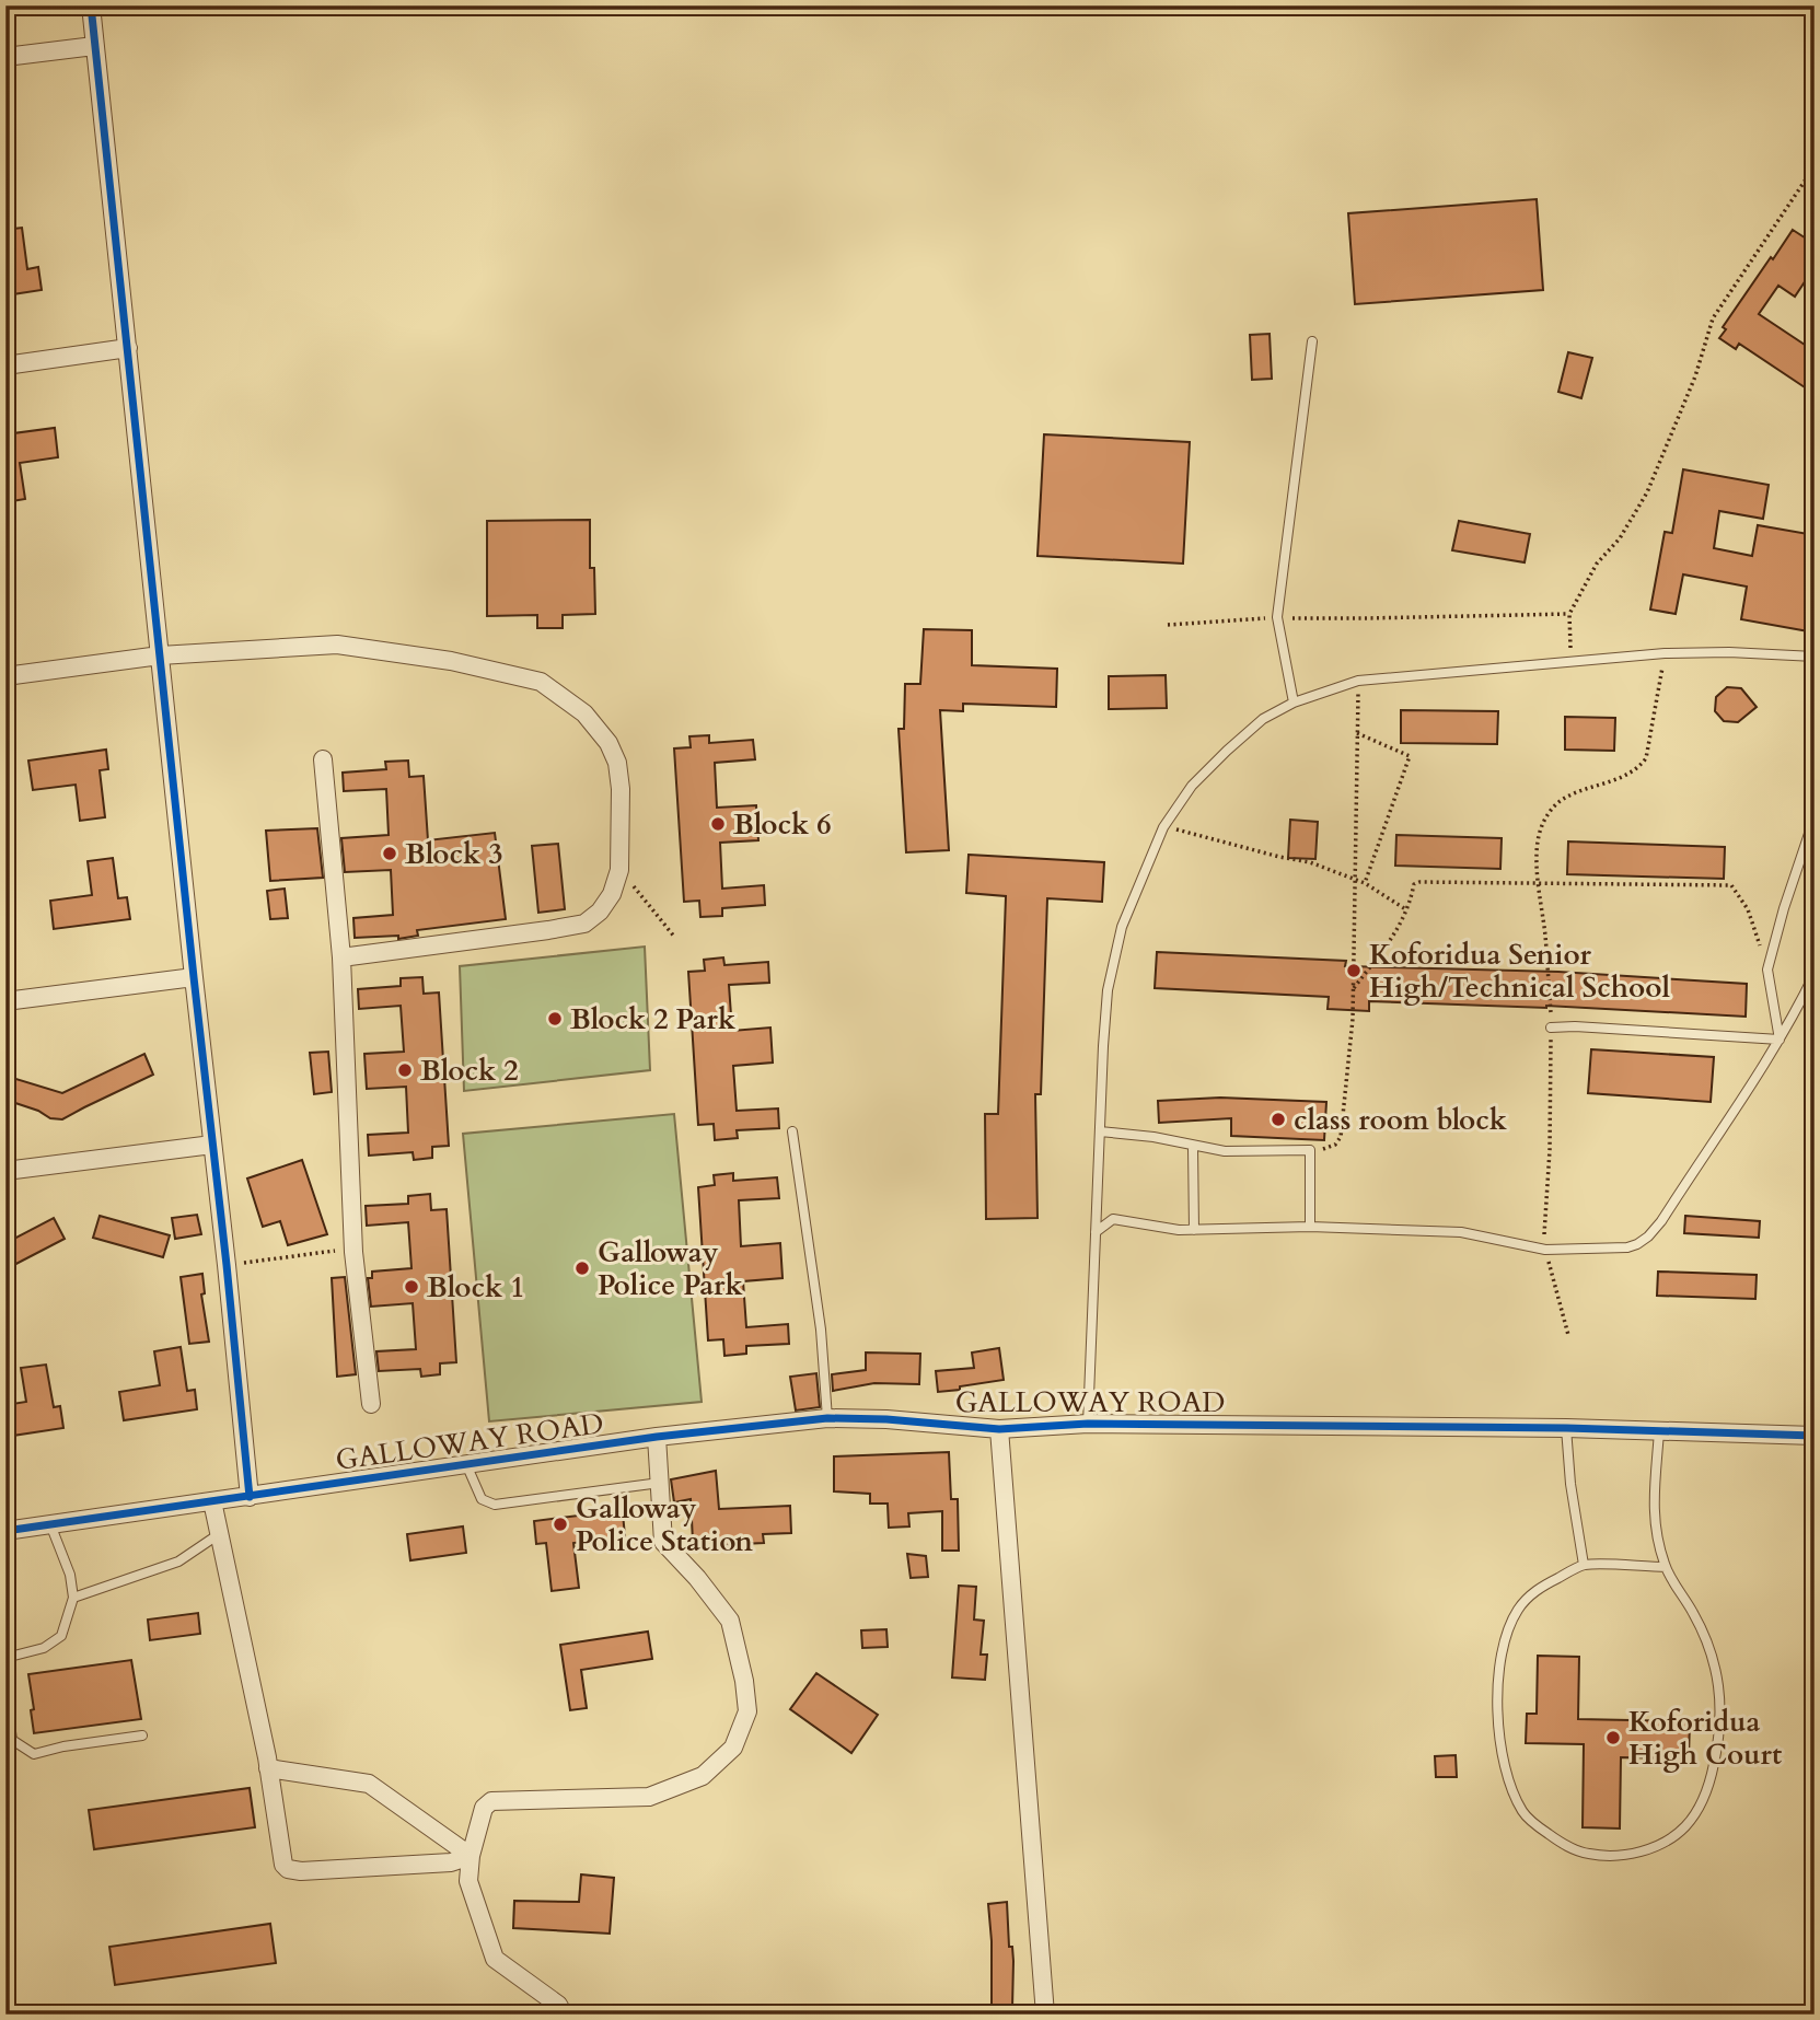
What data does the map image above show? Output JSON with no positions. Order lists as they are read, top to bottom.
{
  "streets": {
    "street": ["GALLOWAY ROAD"]
  },
  "places": [
    "Block 6",
    "Block 3",
    "Koforidua Senior High/Technical School",
    "Block 2 Park",
    "Block 2",
    "class room block",
    "Galloway Police Park",
    "Block 1",
    "Galloway Police Station",
    "Koforidua High Court"
  ]
}
